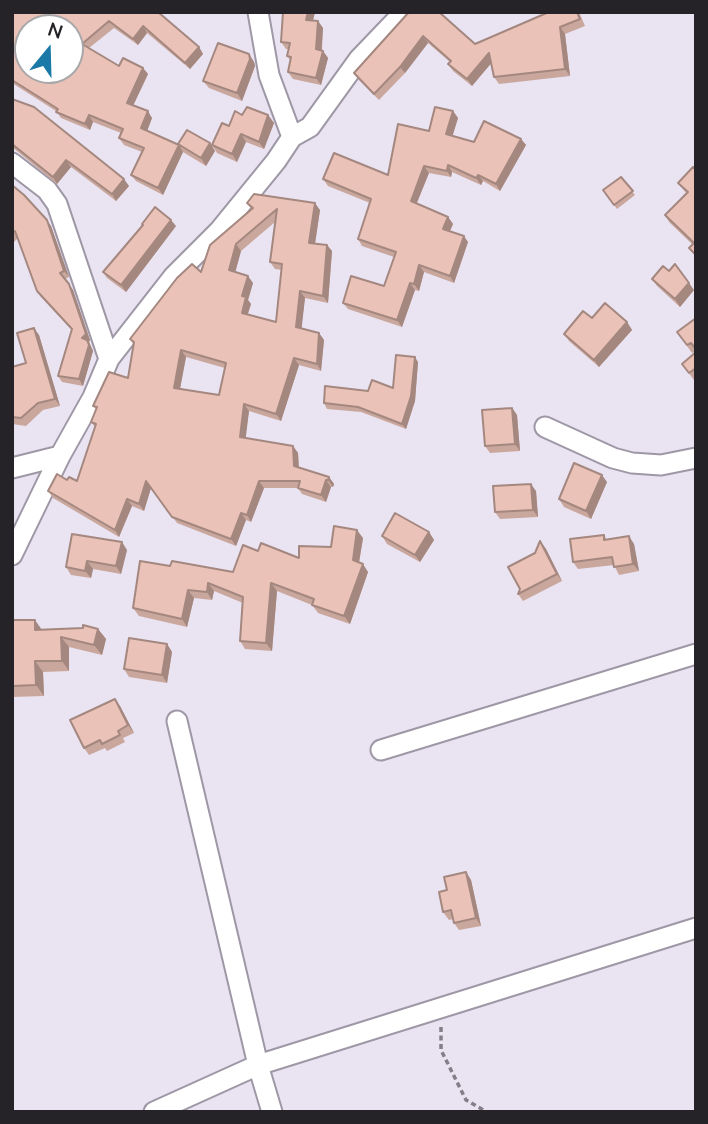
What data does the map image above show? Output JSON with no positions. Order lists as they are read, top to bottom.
{
  "north": "top"
}
